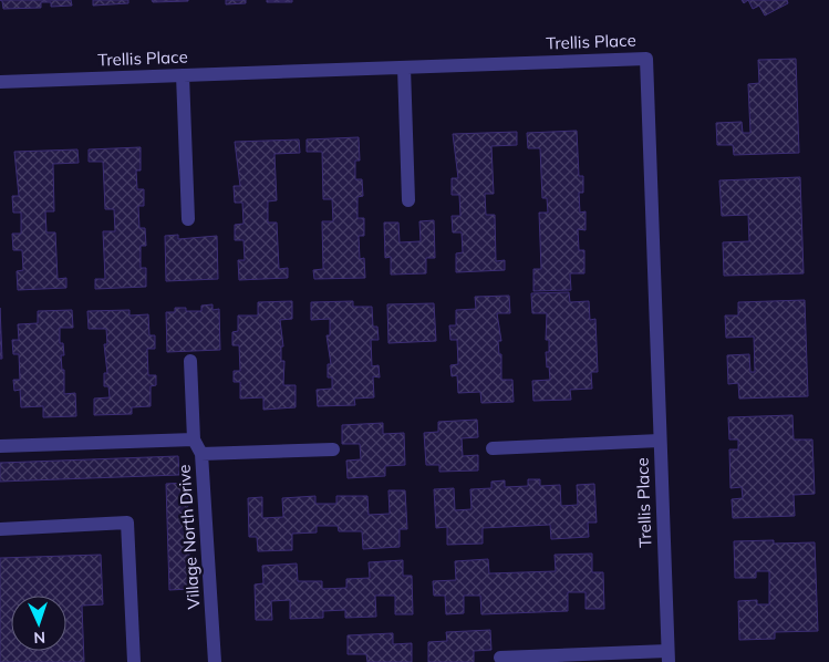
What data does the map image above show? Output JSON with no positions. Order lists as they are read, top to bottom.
{
  "streets": {
    "street": ["Trellis Place", "Village North Drive"]
  },
  "north": "bottom"
}
